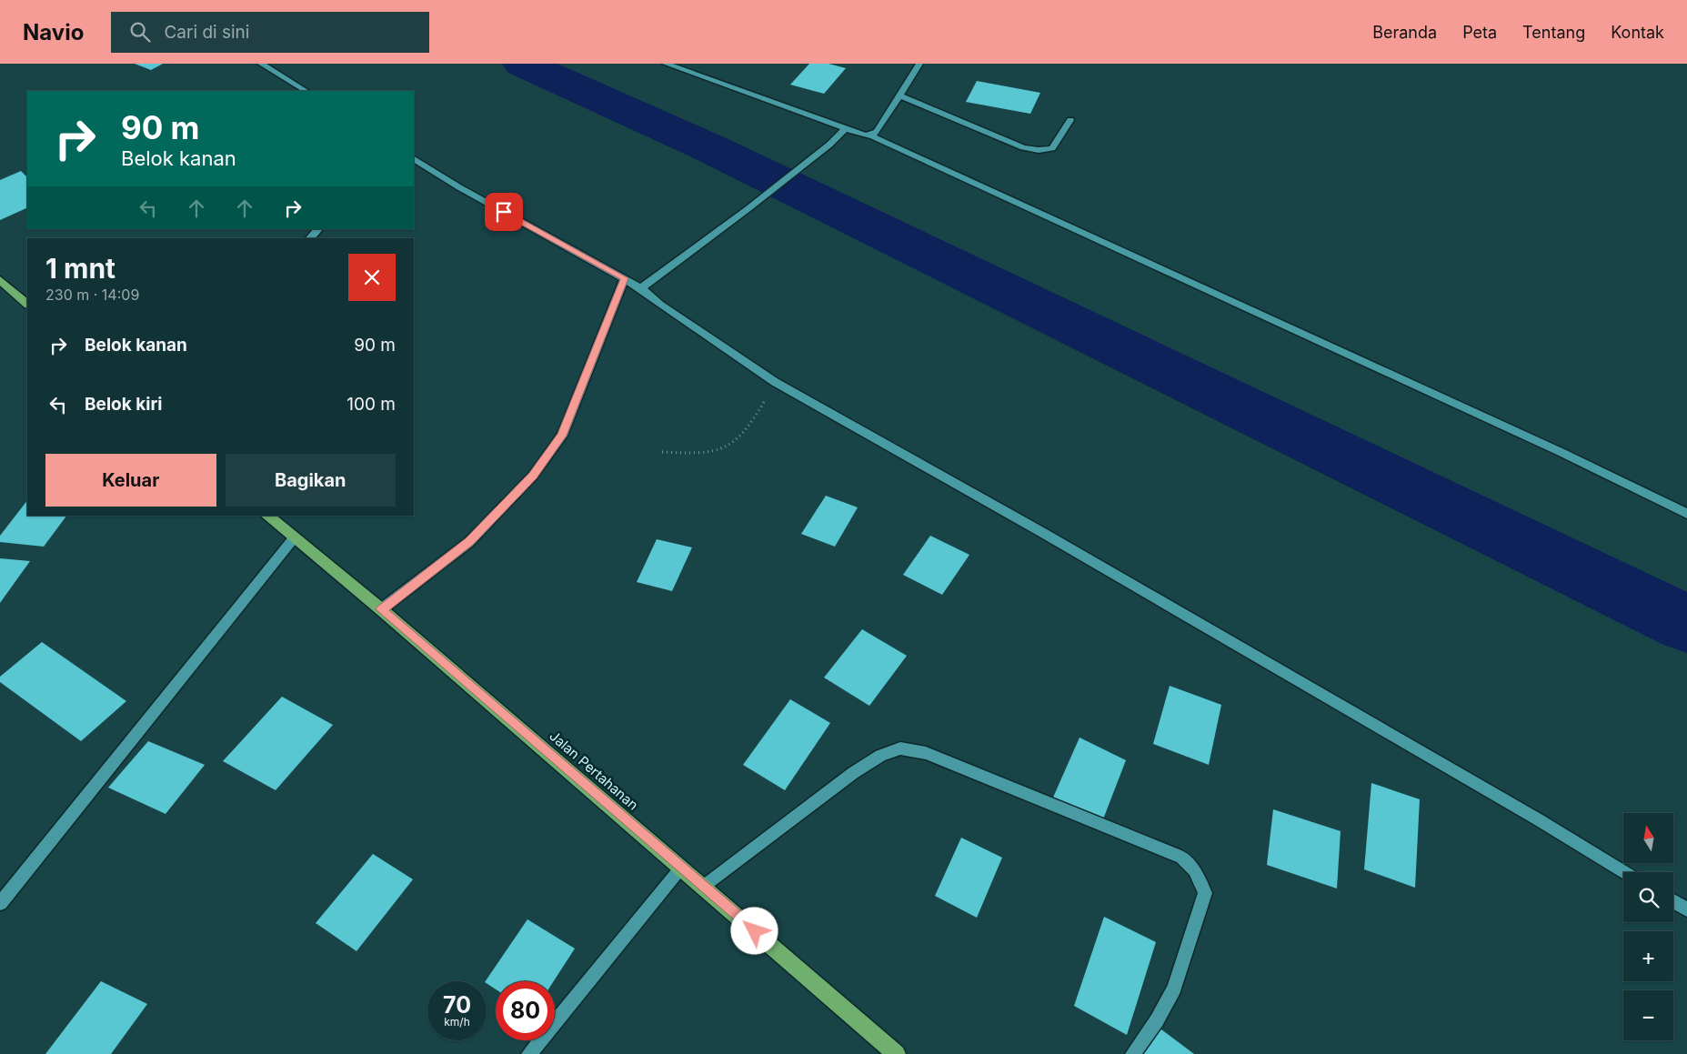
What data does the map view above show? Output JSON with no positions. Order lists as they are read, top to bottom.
{
  "streets": {
    "highway": ["Jalan Pertahanan"]
  },
  "north": "top",
  "page": {
    "header": "Navio",
    "search": "Cari di sini",
    "nav": [
      "Beranda",
      "Peta",
      "Tentang",
      "Kontak"
    ],
    "turn": ["90 m", "Belok kanan"],
    "heading": ["1 mnt", "230 m · 14:09"],
    "list": [
      {
        "name": "Belok kanan",
        "value": "90 m"
      },
      {
        "name": "Belok kiri",
        "value": "100 m"
      }
    ],
    "buttons": ["Keluar", "Bagikan"],
    "map_buttons": ["+", "−"],
    "speed": "70 km/h",
    "limit": "80"
  }
}
